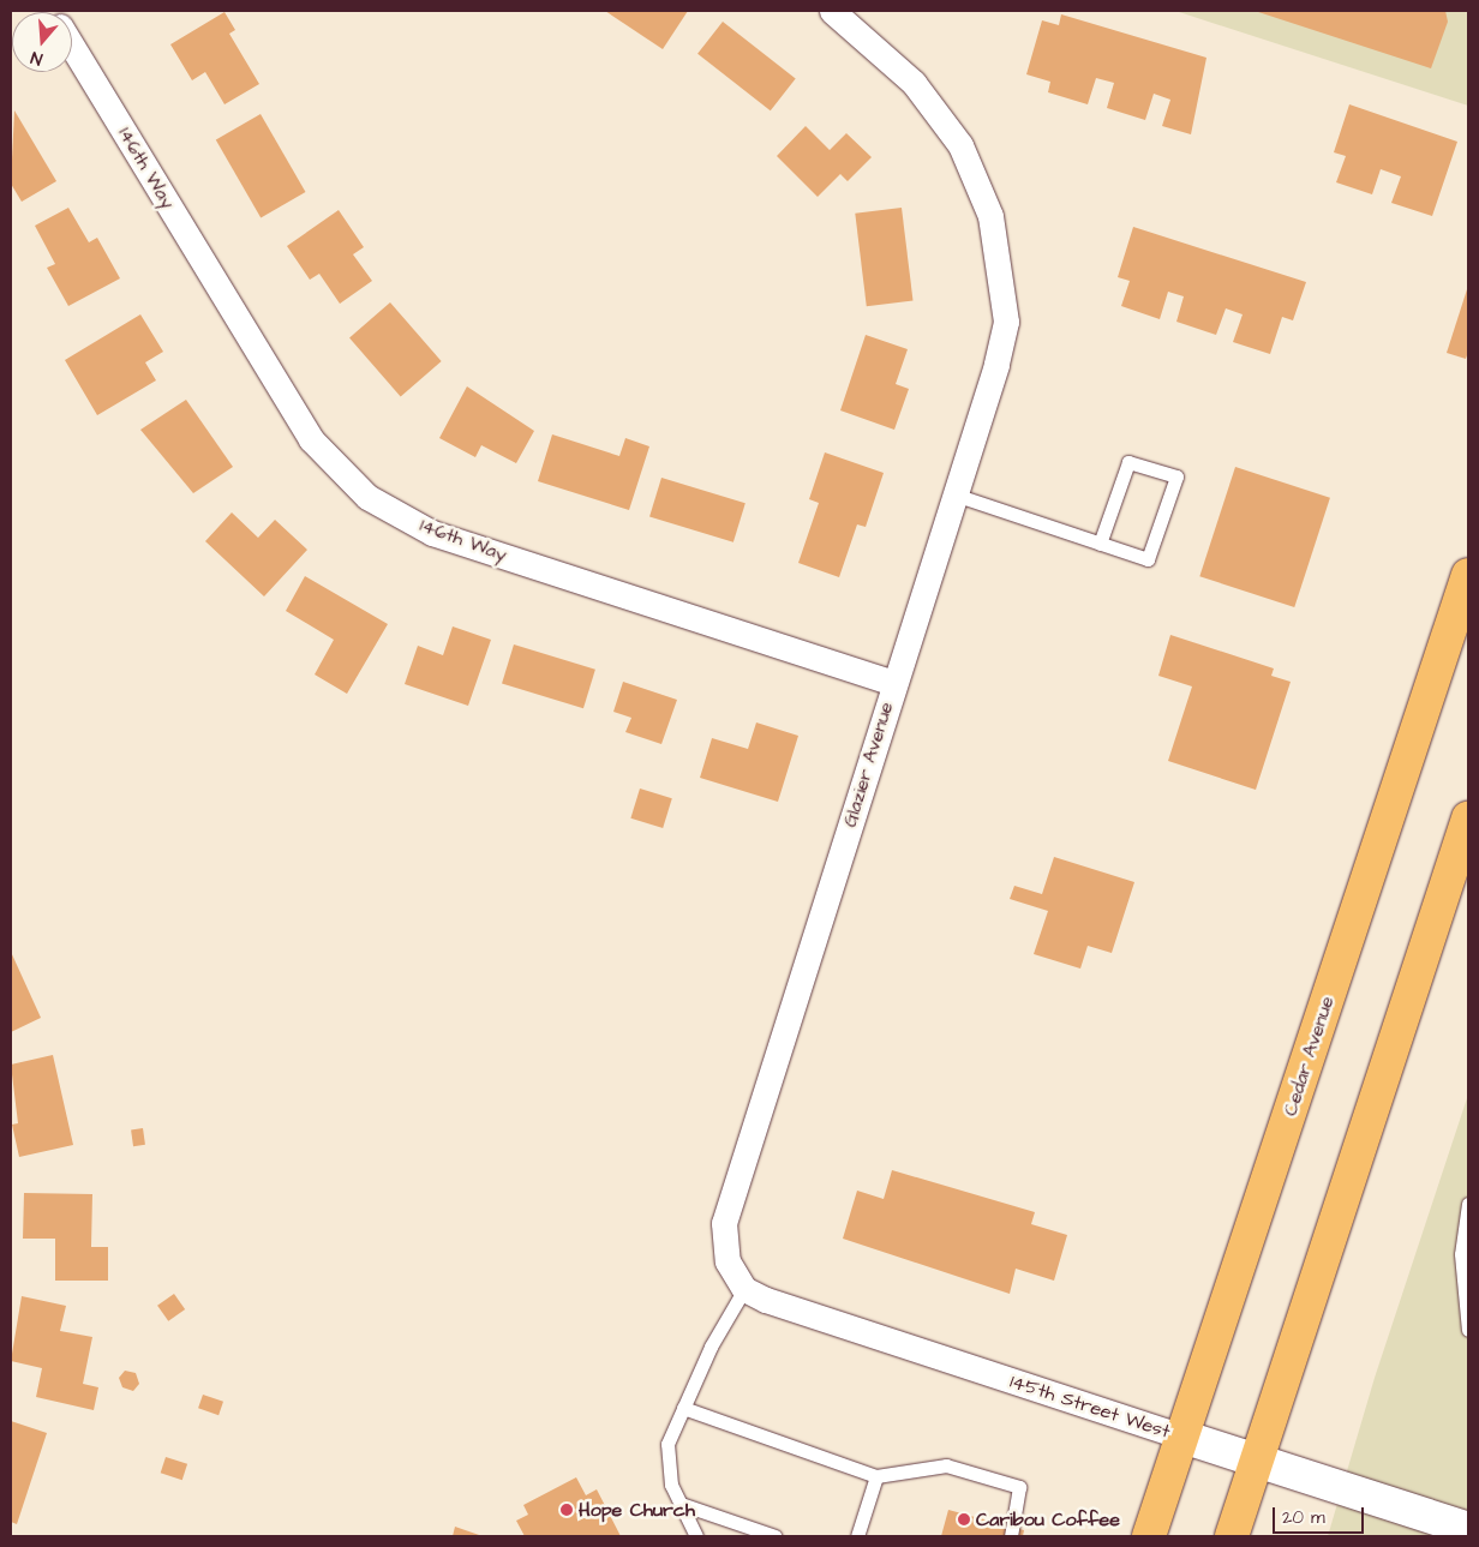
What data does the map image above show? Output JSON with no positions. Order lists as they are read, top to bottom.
{
  "streets": {
    "highway": ["Cedar Avenue"],
    "street": ["146th Way", "Glazier Avenue", "145th Street West"]
  },
  "crossings": [
    ["146th Way", "Glazier Avenue"],
    ["Glazier Avenue", "145th Street West"],
    ["Cedar Avenue", "145th Street West"]
  ],
  "places": ["Hope Church", "Caribou Coffee"],
  "scale_bar": "20 m",
  "north": "bottom"
}
